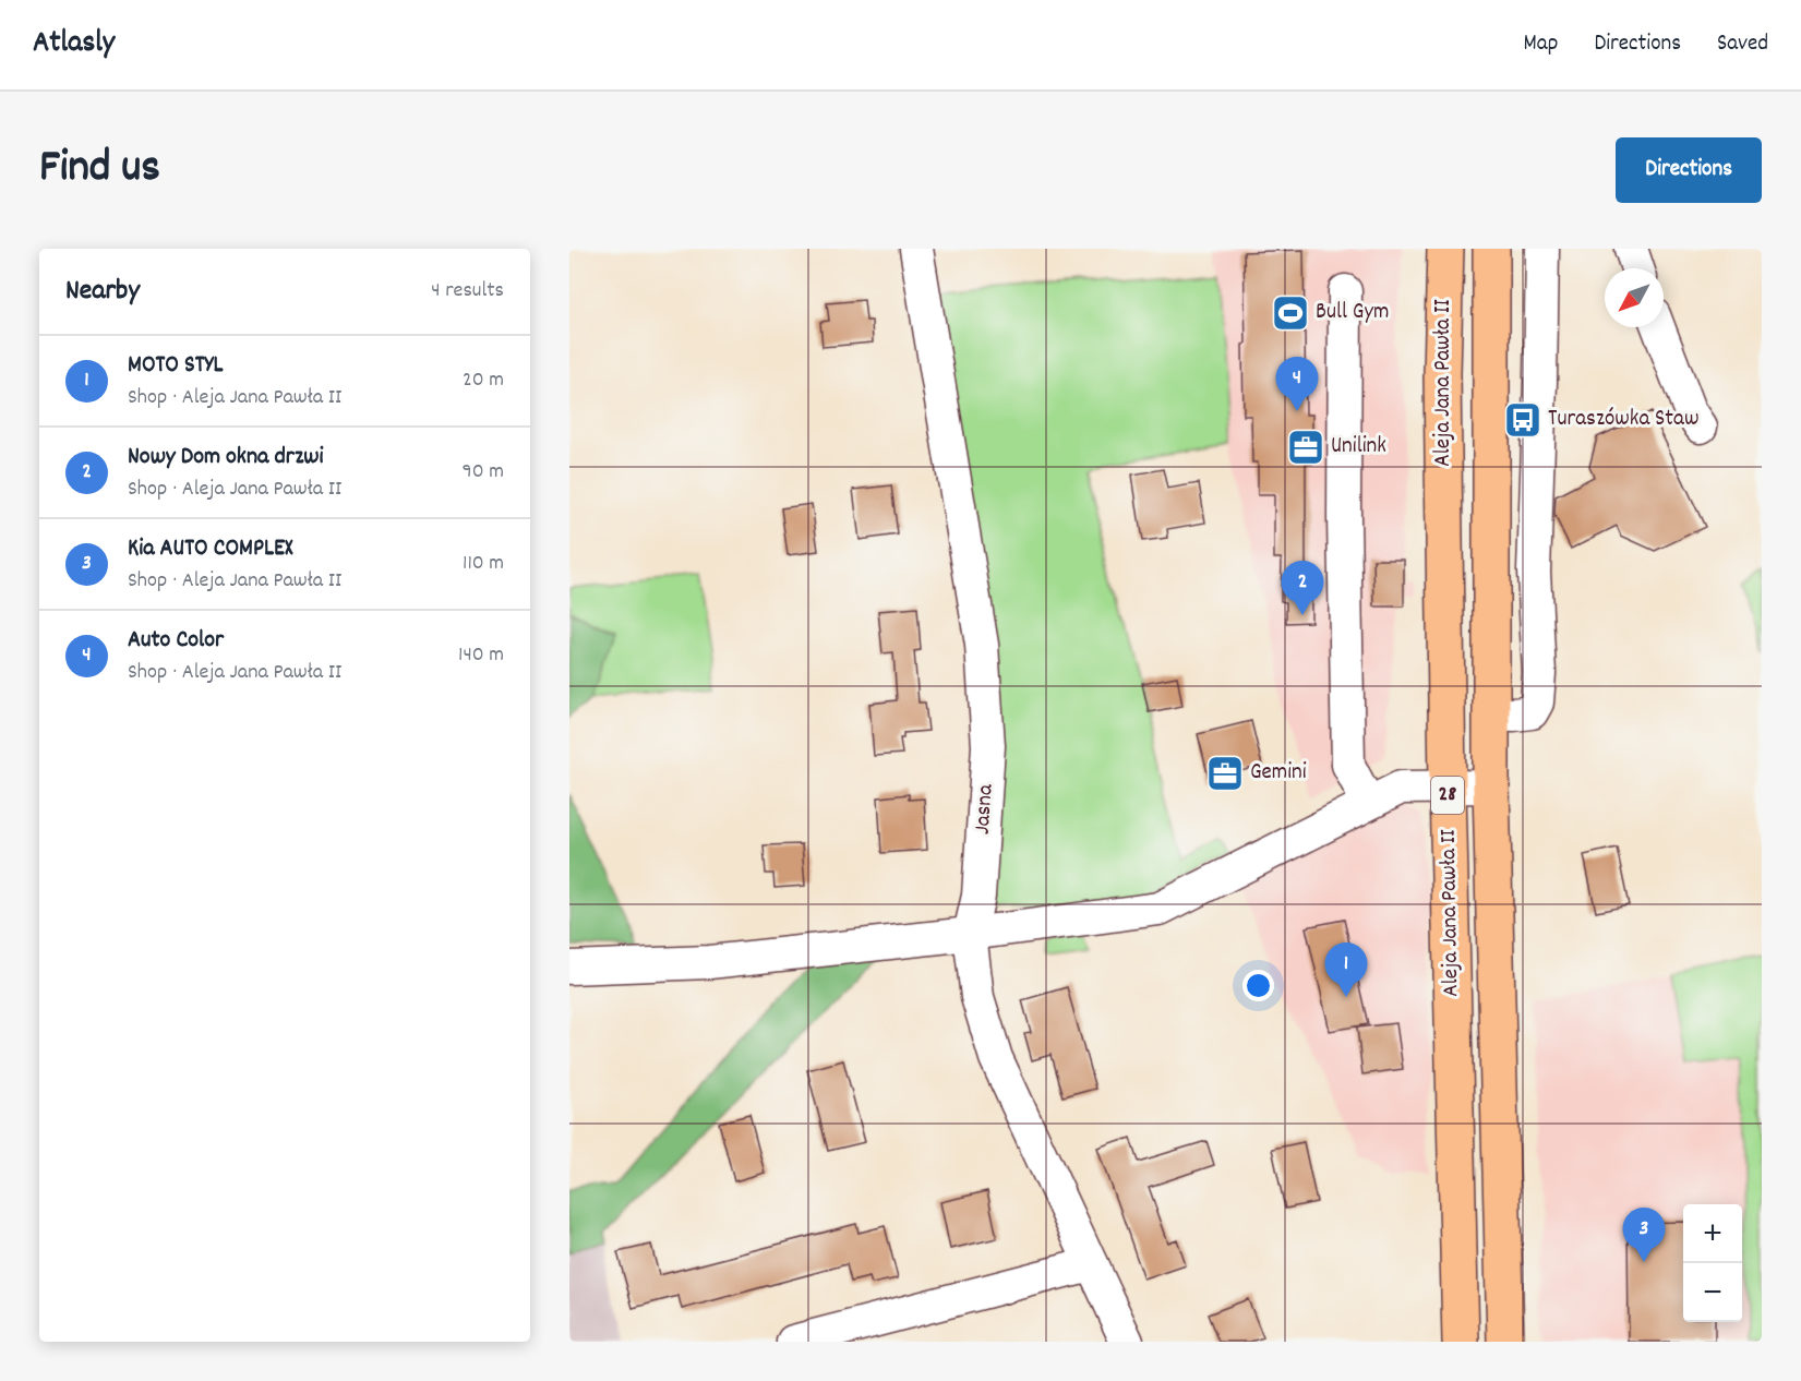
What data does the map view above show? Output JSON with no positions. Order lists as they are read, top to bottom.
{
  "streets": {
    "main road": ["Aleja Jana Pawła II", "28"],
    "street": ["Jasna"]
  },
  "places": {
    "sports": ["Bull Gym"],
    "bus stop": ["Turaszówka Staw"],
    "office": ["Unilink", "Gemini"]
  },
  "north": "bottom left",
  "page": {
    "header": "Atlasly",
    "nav": ["Map", "Directions", "Saved"],
    "title": "Find us",
    "buttons": "Directions",
    "heading": ["Nearby", "4 results"],
    "list": [
      {
        "mark": "1",
        "name": "MOTO STYL",
        "note": "Shop · Aleja Jana Pawła II",
        "value": "20 m"
      },
      {
        "mark": "2",
        "name": "Nowy Dom okna drzwi",
        "note": "Shop · Aleja Jana Pawła II",
        "value": "90 m"
      },
      {
        "mark": "3",
        "name": "Kia AUTO COMPLEX",
        "note": "Shop · Aleja Jana Pawła II",
        "value": "110 m"
      },
      {
        "mark": "4",
        "name": "Auto Color",
        "note": "Shop · Aleja Jana Pawła II",
        "value": "140 m"
      }
    ],
    "pins": [
      "4",
      "2",
      "1",
      "3"
    ],
    "map_buttons": ["+", "−"]
  }
}
